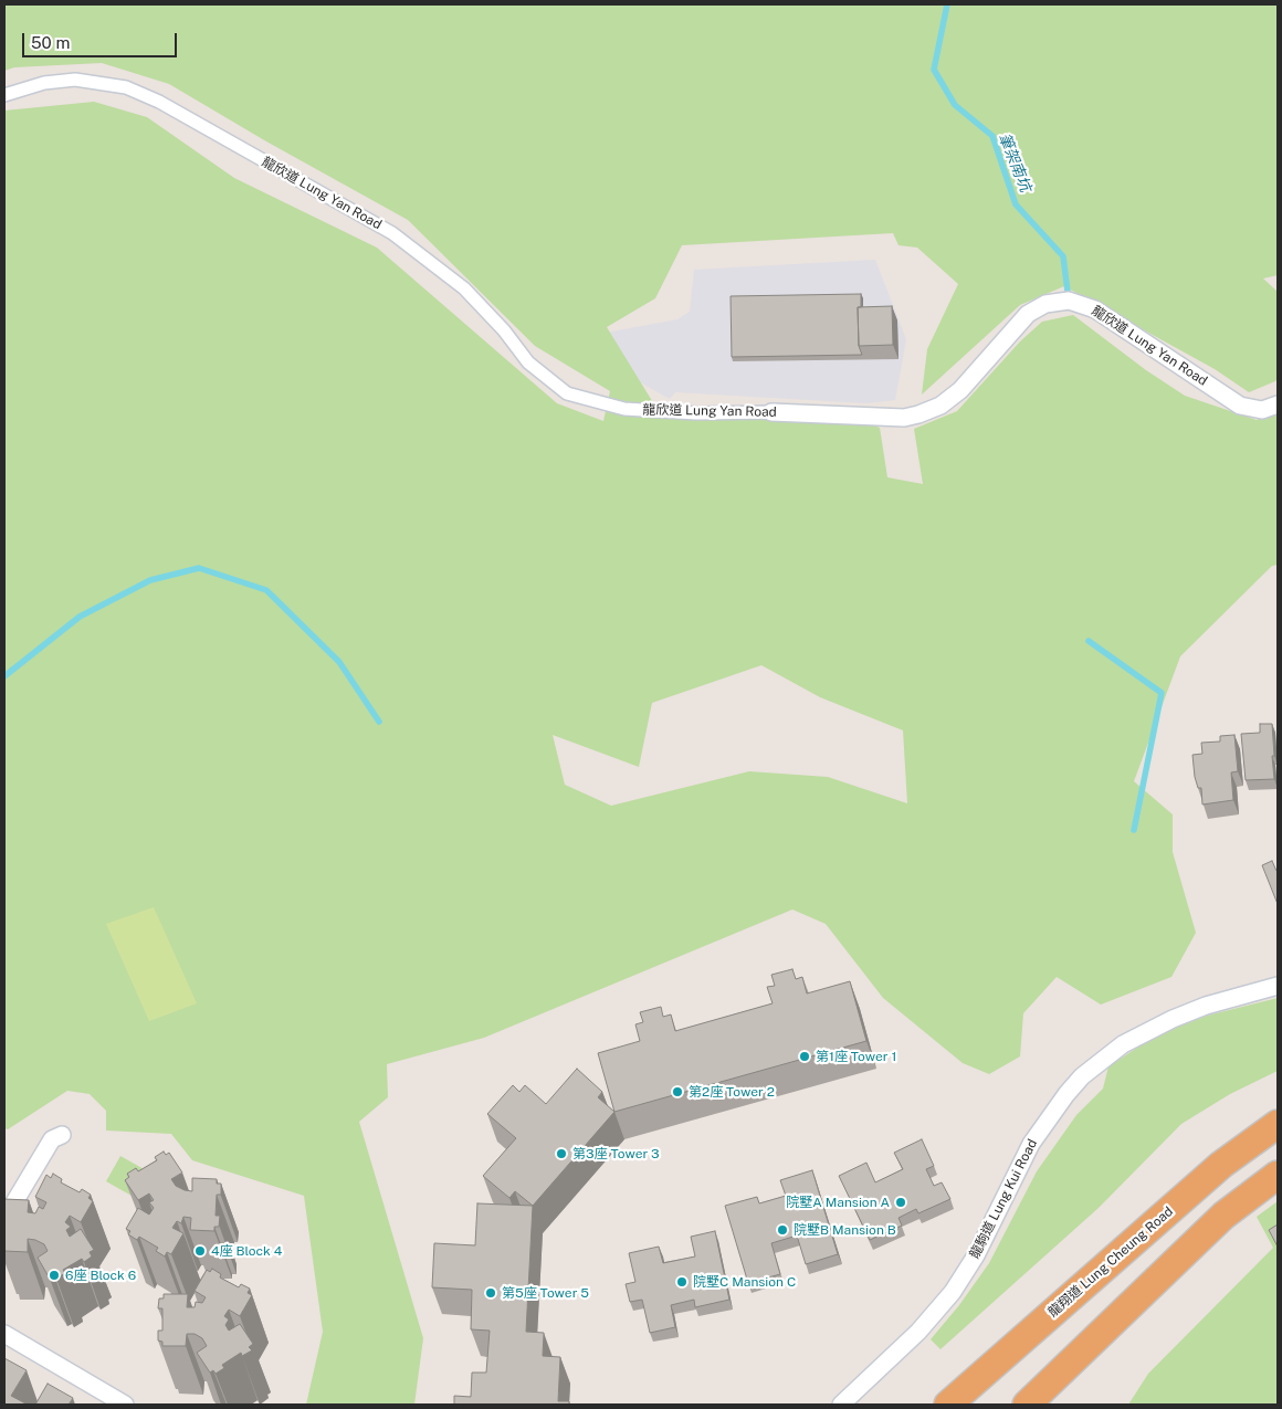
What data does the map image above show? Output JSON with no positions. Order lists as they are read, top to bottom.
{
  "streets": {
    "highway": ["龍翔道 Lung Cheung Road"],
    "street": ["龍欣道 Lung Yan Road", "龍駒道 Lung Kui Road"]
  },
  "water": ["筆架南坑"],
  "places": [
    "第1座 Tower 1",
    "第2座 Tower 2",
    "第3座 Tower 3",
    "院墅A Mansion A",
    "院墅B Mansion B",
    "4座 Block 4",
    "6座 Block 6",
    "院墅C Mansion C",
    "第5座 Tower 5"
  ],
  "scale_bar": "50 m"
}
